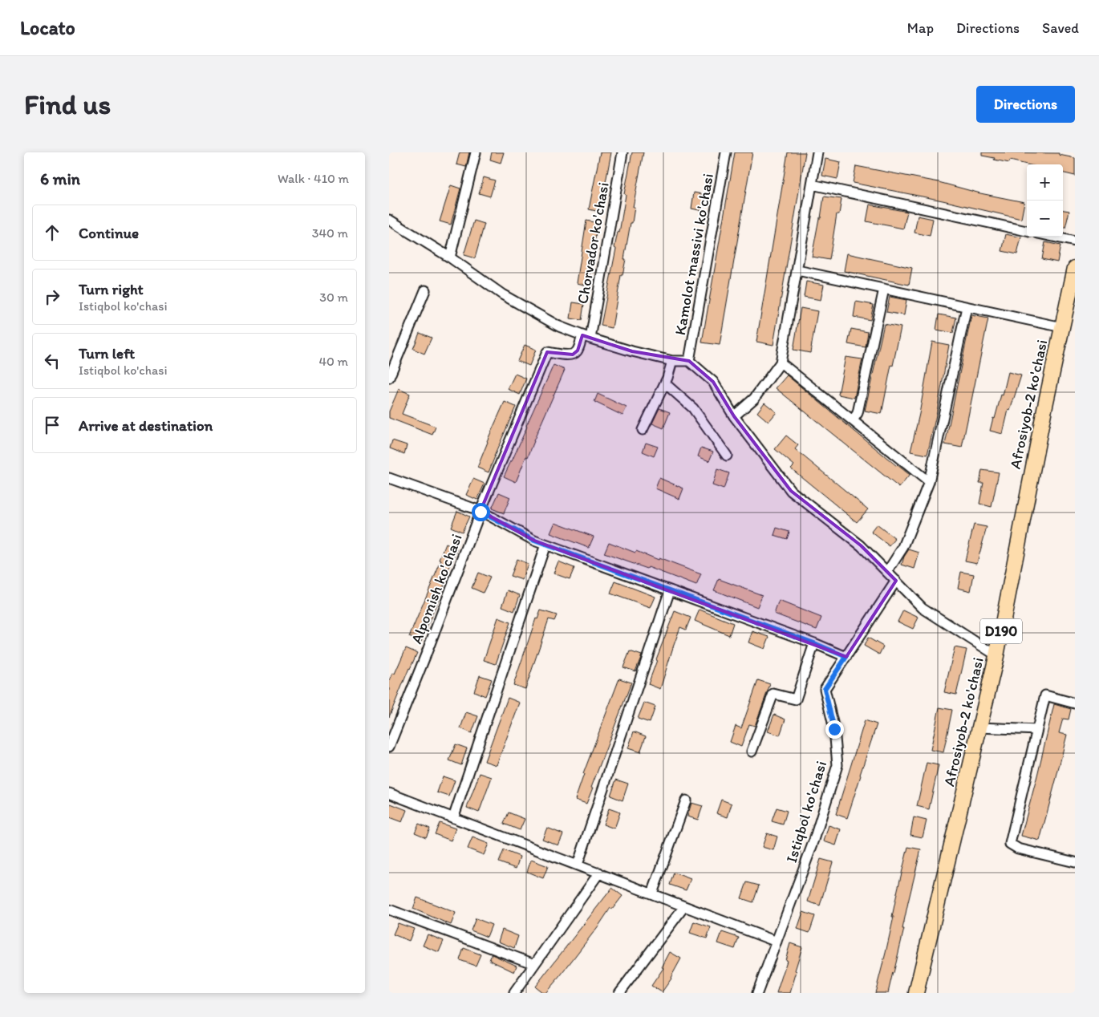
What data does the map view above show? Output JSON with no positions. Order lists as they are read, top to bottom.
{
  "streets": {
    "main road": ["Afrosiyob-2 ko'chasi", "D190"],
    "street": [
      "Chorvador ko'chasi",
      "Kamolot massivi ko'chasi",
      "Alpomish ko'chasi",
      "Istiqbol ko'chasi"
    ]
  },
  "crossings": [
    ["Chorvador ko'chasi", "Alpomish ko'chasi"]
  ],
  "page": {
    "header": "Locato",
    "nav": ["Map", "Directions", "Saved"],
    "buttons": "Directions",
    "title": "Find us",
    "heading": ["6 min", "Walk · 410 m"],
    "map_buttons": ["+", "−"],
    "list": [
      ["Continue", "340 m"],
      ["Turn right", "Istiqbol ko'chasi", "30 m"],
      ["Turn left", "Istiqbol ko'chasi", "40 m"],
      "Arrive at destination"
    ]
  }
}
